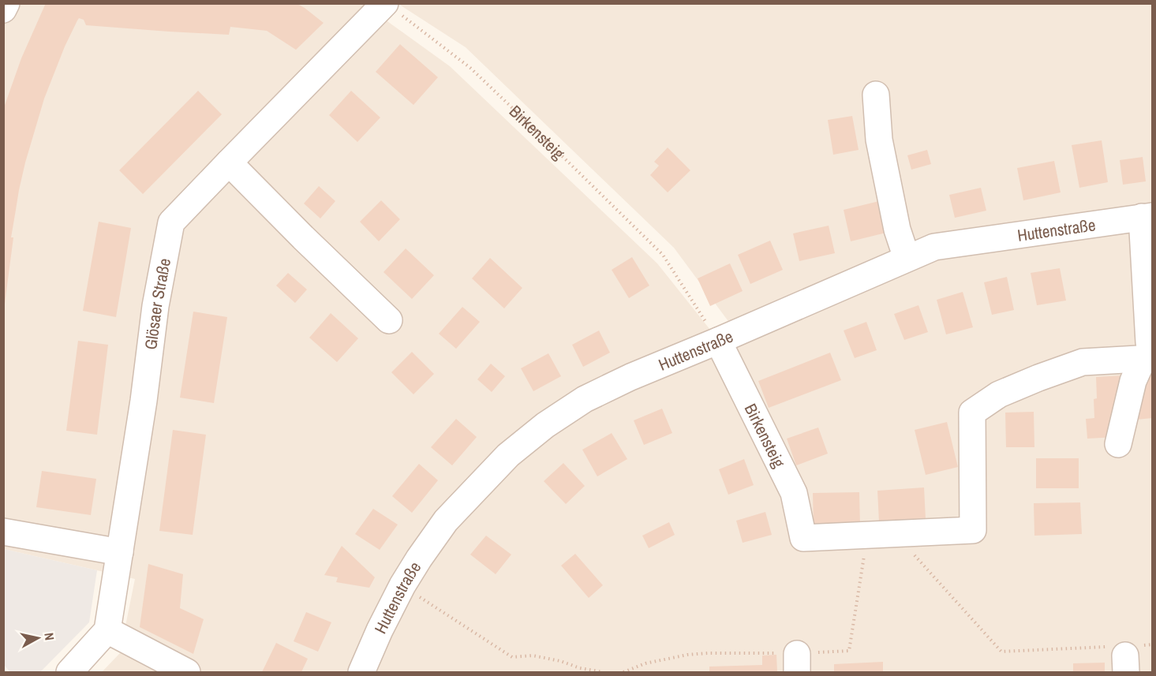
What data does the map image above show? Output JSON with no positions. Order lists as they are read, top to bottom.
{
  "streets": {
    "street": ["Birkensteig", "Huttenstraße", "Glösaer Straße"]
  },
  "crossings": [
    ["Birkensteig", "Huttenstraße"],
    ["Birkensteig", "Glösaer Straße"]
  ],
  "north": "right"
}
